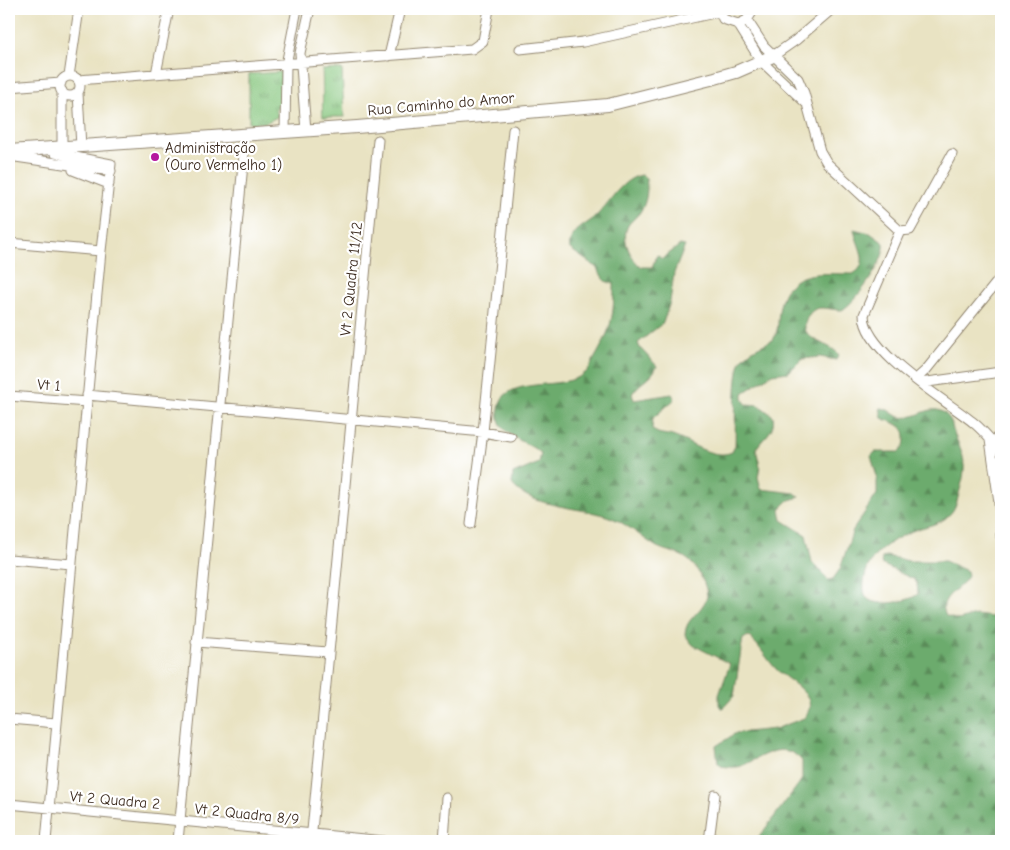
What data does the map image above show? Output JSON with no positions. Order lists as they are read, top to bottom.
{
  "streets": {
    "street": [
      "Rua Caminho do Amor",
      "Vt 2 Quadra 11/12",
      "Vt 1",
      "Vt 2 Quadra 2",
      "Vt 2 Quadra 8/9"
    ]
  },
  "crossings": [
    ["Vt 2 Quadra 11/12", "Vt 1"],
    ["Vt 2 Quadra 11/12", "Vt 2 Quadra 8/9"],
    ["Vt 2 Quadra 2", "Vt 2 Quadra 8/9"]
  ],
  "places": ["Administração (Ouro Vermelho 1)"]
}
